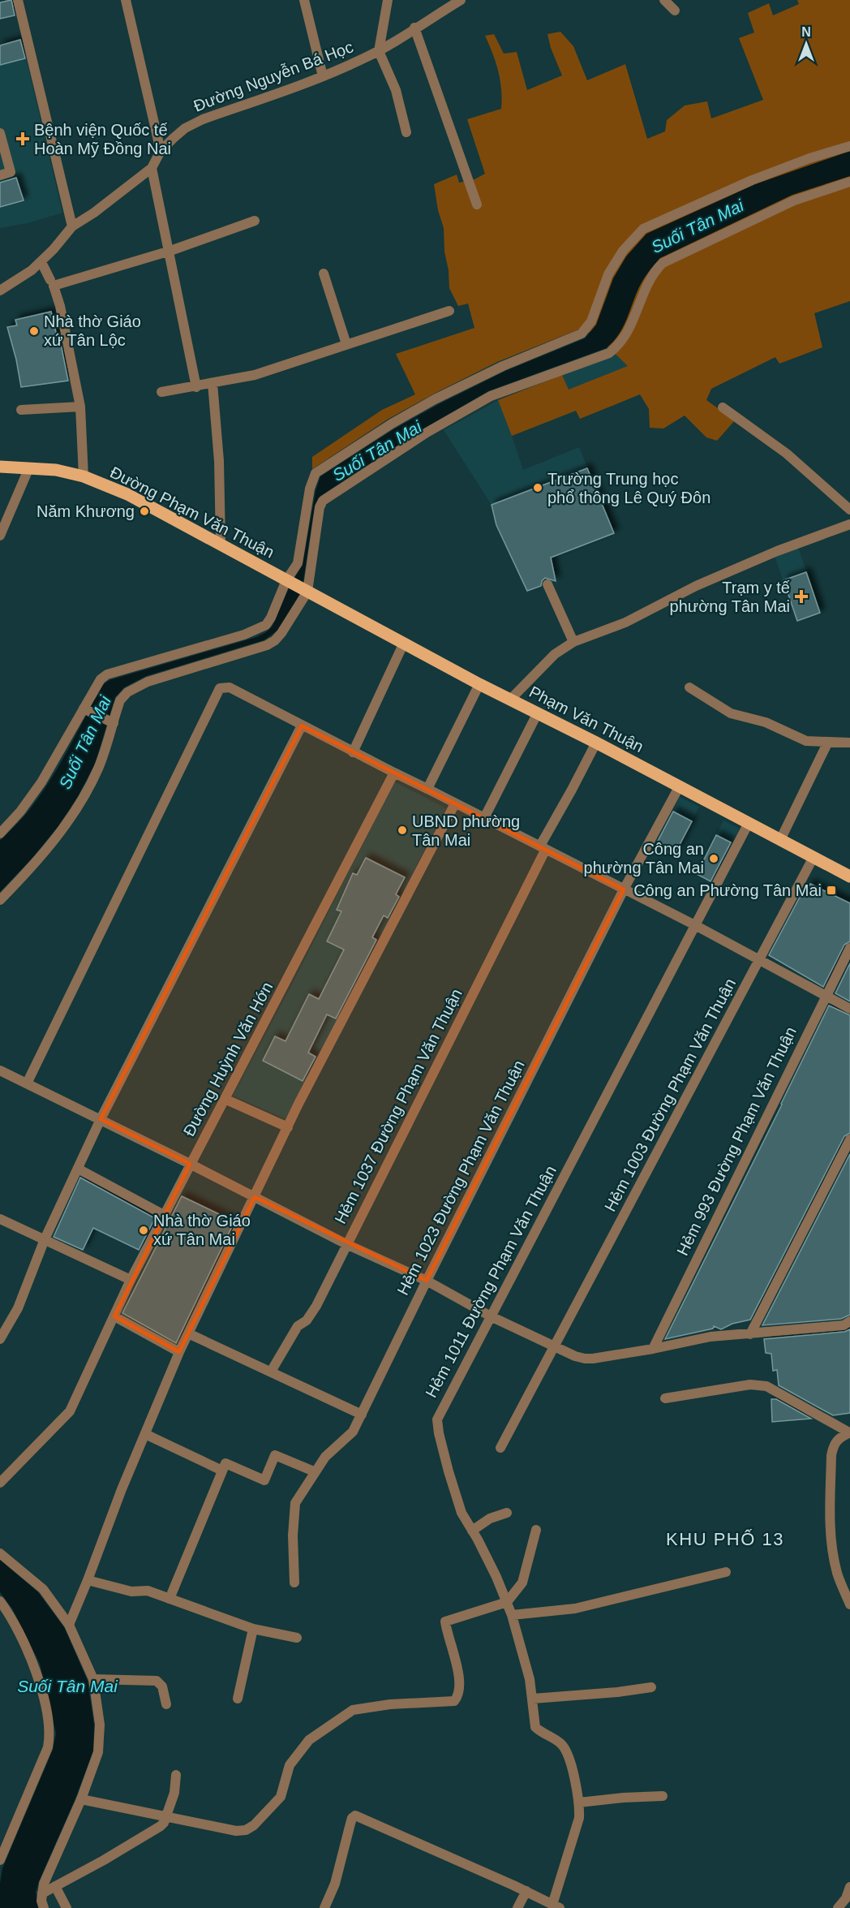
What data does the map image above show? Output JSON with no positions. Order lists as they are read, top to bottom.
{
  "streets": {
    "main road": ["Đường Phạm Văn Thuận", "Phạm Văn Thuận"],
    "street": [
      "Đường Nguyễn Bá Học",
      "Đường Huỳnh Văn Hớn",
      "Hẻm 1003 Đường Phạm Văn Thuận",
      "Hẻm 1037 Đường Phạm Văn Thuận",
      "Hẻm 993 Đường Phạm Văn Thuận",
      "Hẻm 1023 Đường Phạm Văn Thuận",
      "Hẻm 1011 Đường Phạm Văn Thuận"
    ]
  },
  "crossings": [
    ["Đường Phạm Văn Thuận", "Phạm Văn Thuận"],
    ["Phạm Văn Thuận", "Hẻm 1003 Đường Phạm Văn Thuận"],
    ["Phạm Văn Thuận", "Hẻm 1037 Đường Phạm Văn Thuận"],
    ["Phạm Văn Thuận", "Hẻm 1023 Đường Phạm Văn Thuận"],
    ["Phạm Văn Thuận", "Hẻm 1011 Đường Phạm Văn Thuận"]
  ],
  "districts": ["KHU PHỐ 13"],
  "water": ["Suối Tân Mai"],
  "places": {
    "health": ["Bệnh viện Quốc tế Hoàn Mỹ Đồng Nai", "Trạm y tế phường Tân Mai"],
    "other": [
      "Nhà thờ Giáo xứ Tân Lộc",
      "Trường Trung học phổ thông Lê Quý Đôn",
      "Năm Khương",
      "UBND phường Tân Mai",
      "Công an phường Tân Mai",
      "Nhà thờ Giáo xứ Tân Mai"
    ],
    "transit": ["Công an Phường Tân Mai"]
  },
  "north": "top"
}
